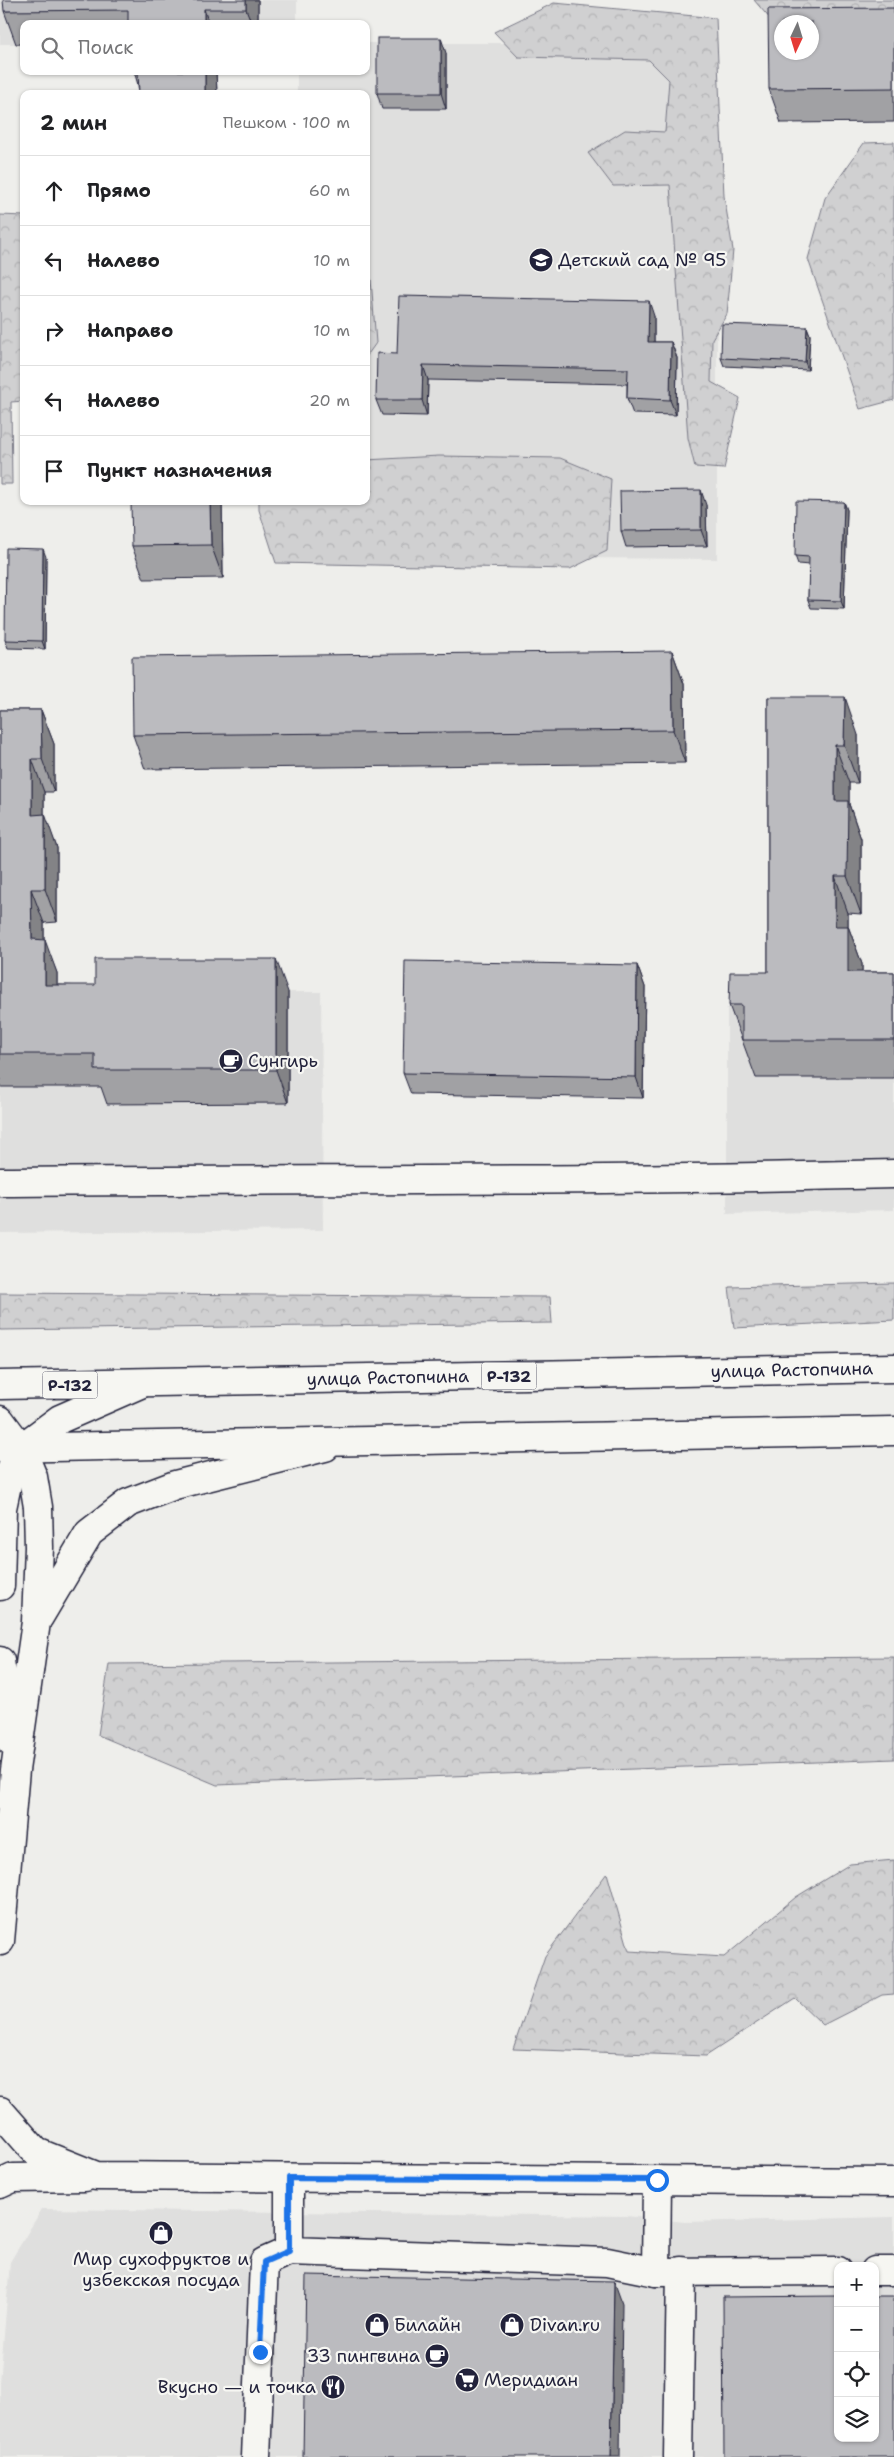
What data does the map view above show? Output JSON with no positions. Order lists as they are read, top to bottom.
{
  "streets": {
    "main road": ["улица Растопчина", "Р-132"]
  },
  "places": {
    "school or university": ["Детский сад № 95"],
    "cafe": ["Сунгирь", "33 пингвина"],
    "shop": ["Мир сухофруктов и узбекская посуда", "Билайн", "Divan.ru"],
    "supermarket": ["Меридиан"],
    "restaurant": ["Вкусно — и точка"]
  },
  "north": "bottom",
  "page": {
    "search": "Поиск",
    "heading": ["2 мин", "Пешком · 100 m"],
    "list": [
      ["Прямо", "60 m"],
      ["Налево", "10 m"],
      ["Направо", "10 m"],
      ["Налево", "20 m"],
      "Пункт назначения"
    ],
    "map_buttons": ["+", "−"]
  }
}
